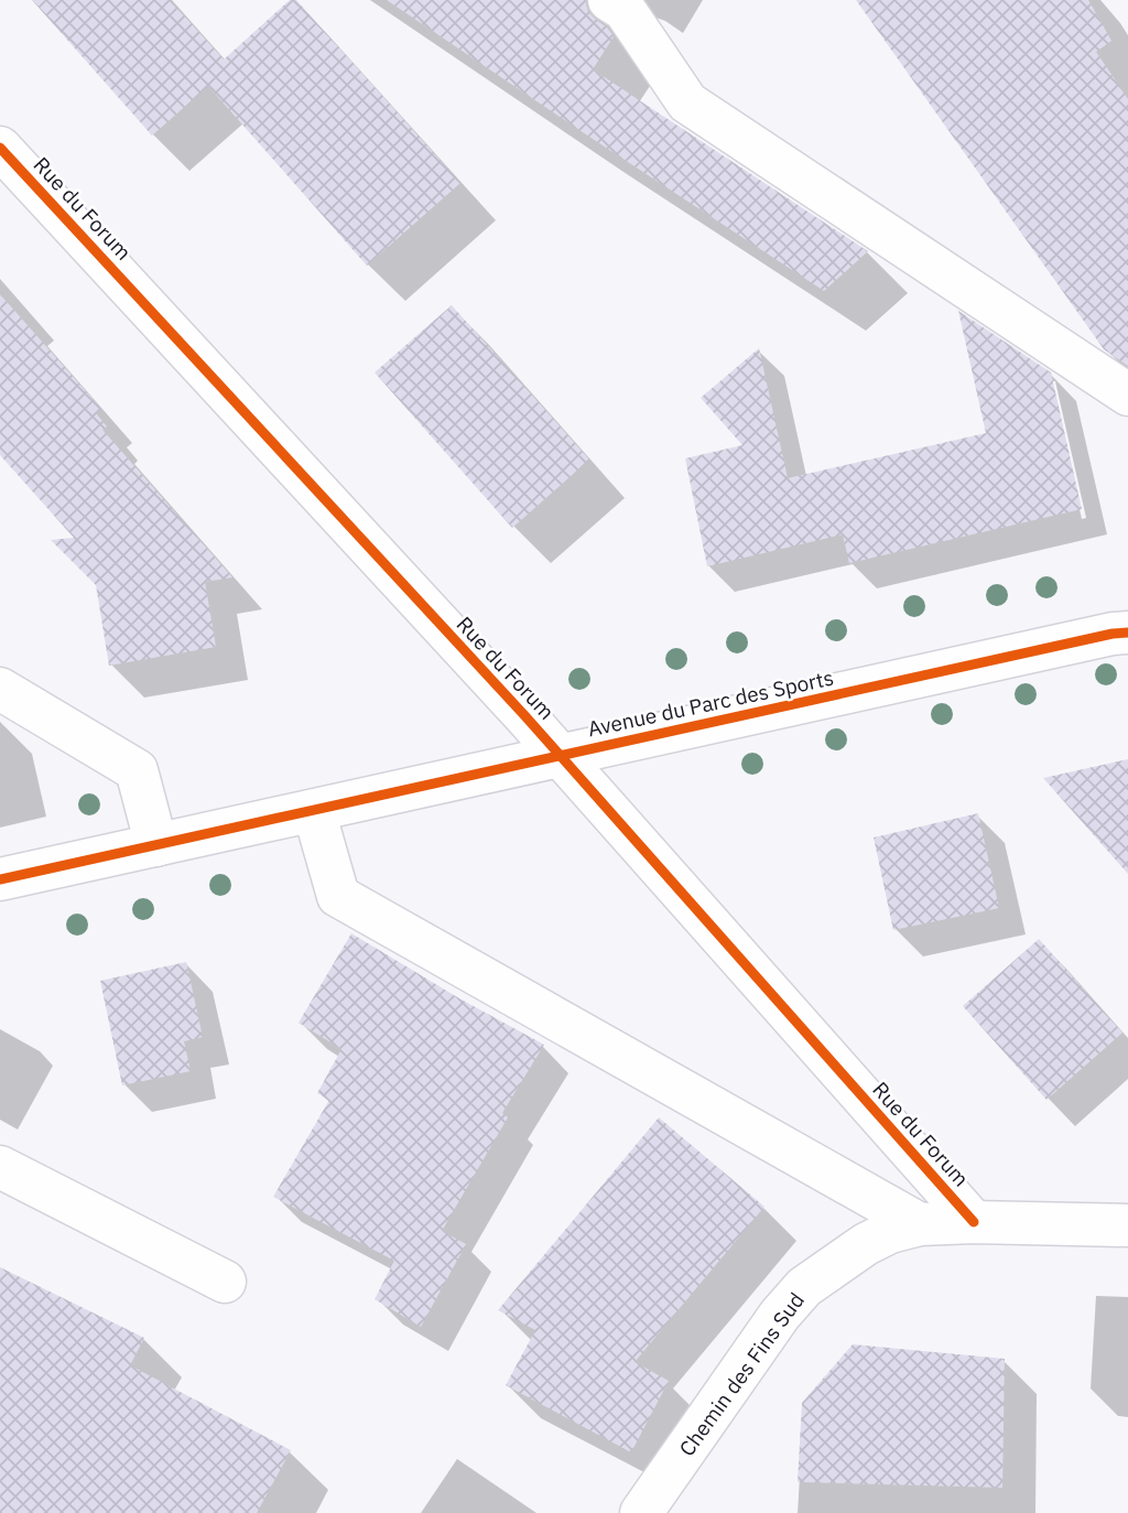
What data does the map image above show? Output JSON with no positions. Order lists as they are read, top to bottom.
{
  "streets": {
    "street": ["Rue du Forum", "Avenue du Parc des Sports", "Chemin des Fins Sud"]
  },
  "crossings": [
    ["Rue du Forum", "Avenue du Parc des Sports"],
    ["Rue du Forum", "Chemin des Fins Sud"]
  ]
}
